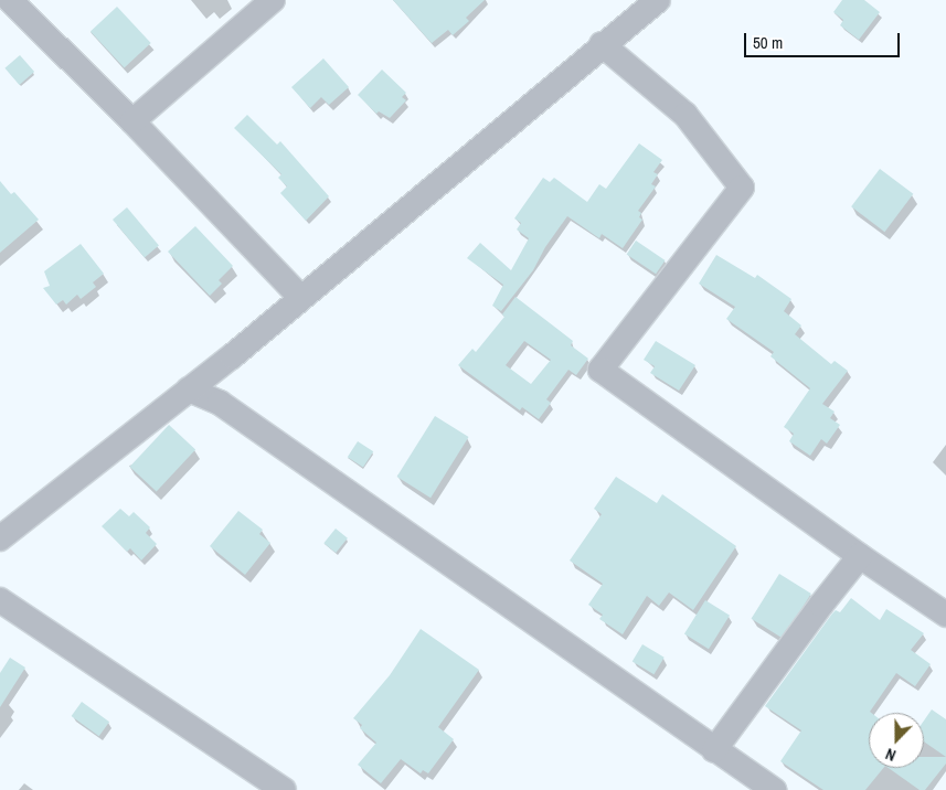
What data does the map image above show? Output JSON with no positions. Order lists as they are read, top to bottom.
{
  "scale_bar": "50 m",
  "north": "bottom"
}
